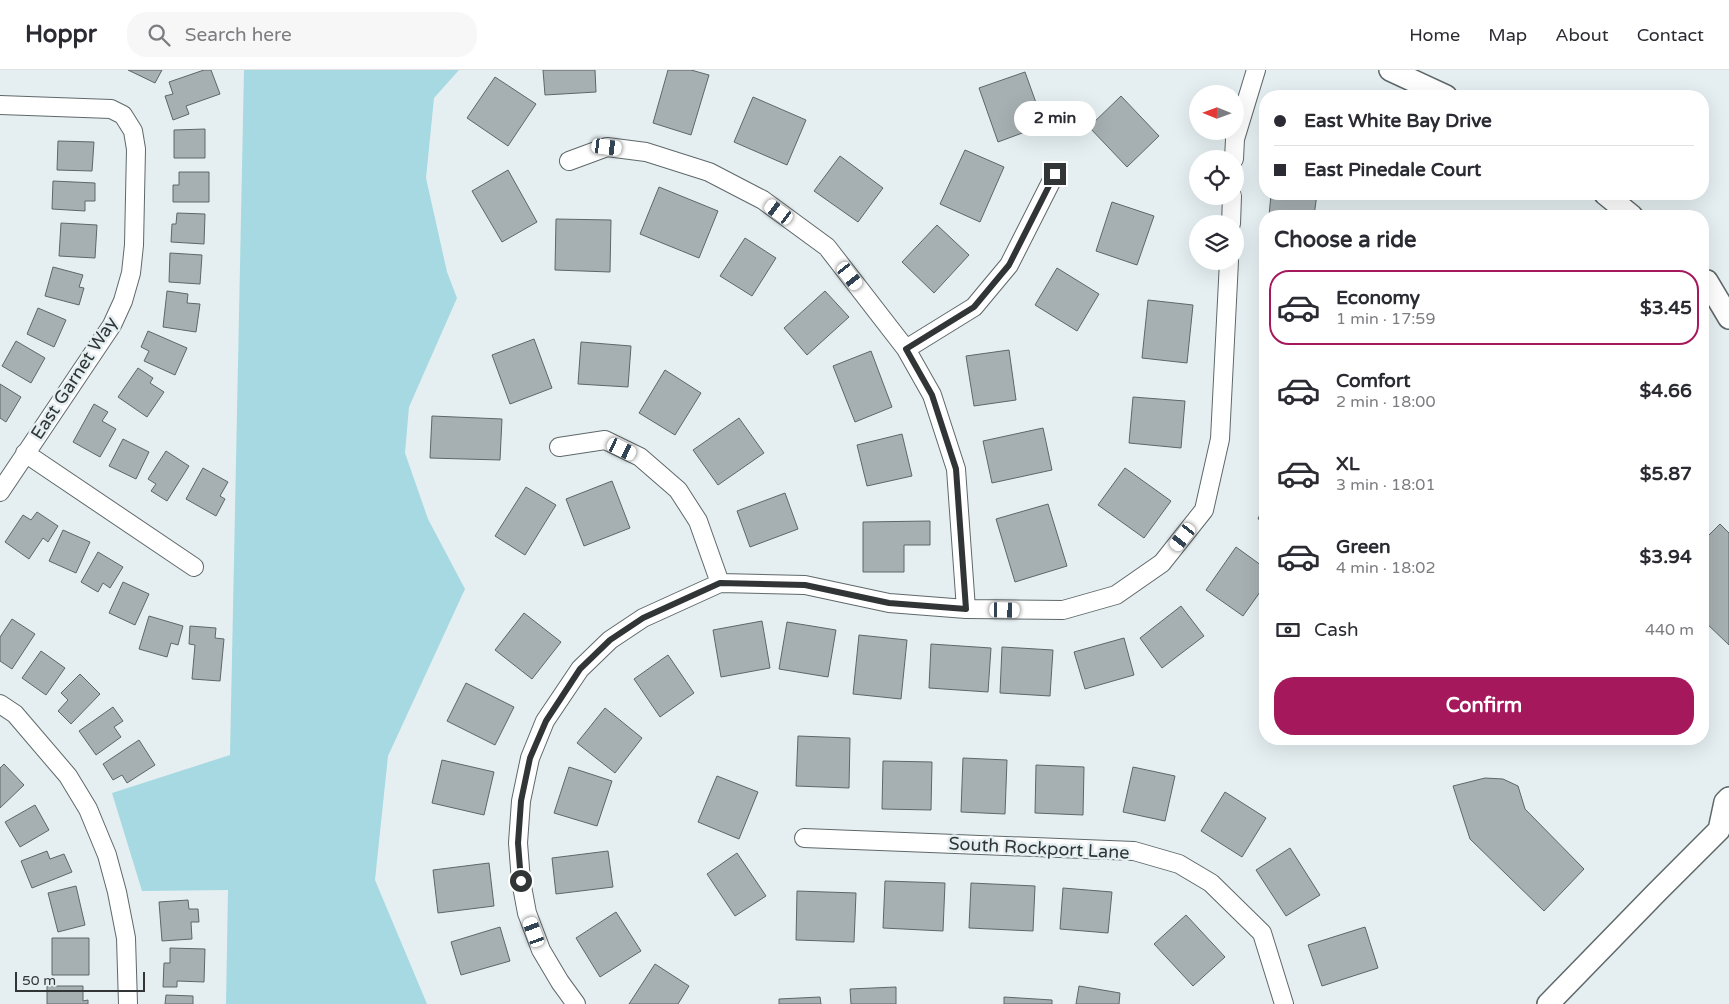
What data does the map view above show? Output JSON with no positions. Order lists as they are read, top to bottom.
{
  "streets": {
    "street": ["East Garnet Way", "South Rockport Lane"]
  },
  "scale_bar": "50 m",
  "north": "left",
  "page": {
    "header": "Hoppr",
    "search": "Search here",
    "nav": [
      "Home",
      "Map",
      "About",
      "Contact"
    ],
    "banner": ["East White Bay Drive", "East Pinedale Court"],
    "bubble": "2 min",
    "heading": "Choose a ride",
    "list": [
      {
        "name": "Economy",
        "note": "1 min · 17:59",
        "value": "$3.45"
      },
      {
        "name": "Comfort",
        "note": "2 min · 18:00",
        "value": "$4.66"
      },
      {
        "name": "XL",
        "note": "3 min · 18:01",
        "value": "$5.87"
      },
      {
        "name": "Green",
        "note": "4 min · 18:02",
        "value": "$3.94"
      }
    ],
    "pay": ["Cash", "440 m"],
    "buttons": "Confirm",
    "scale": "50 m"
  }
}
